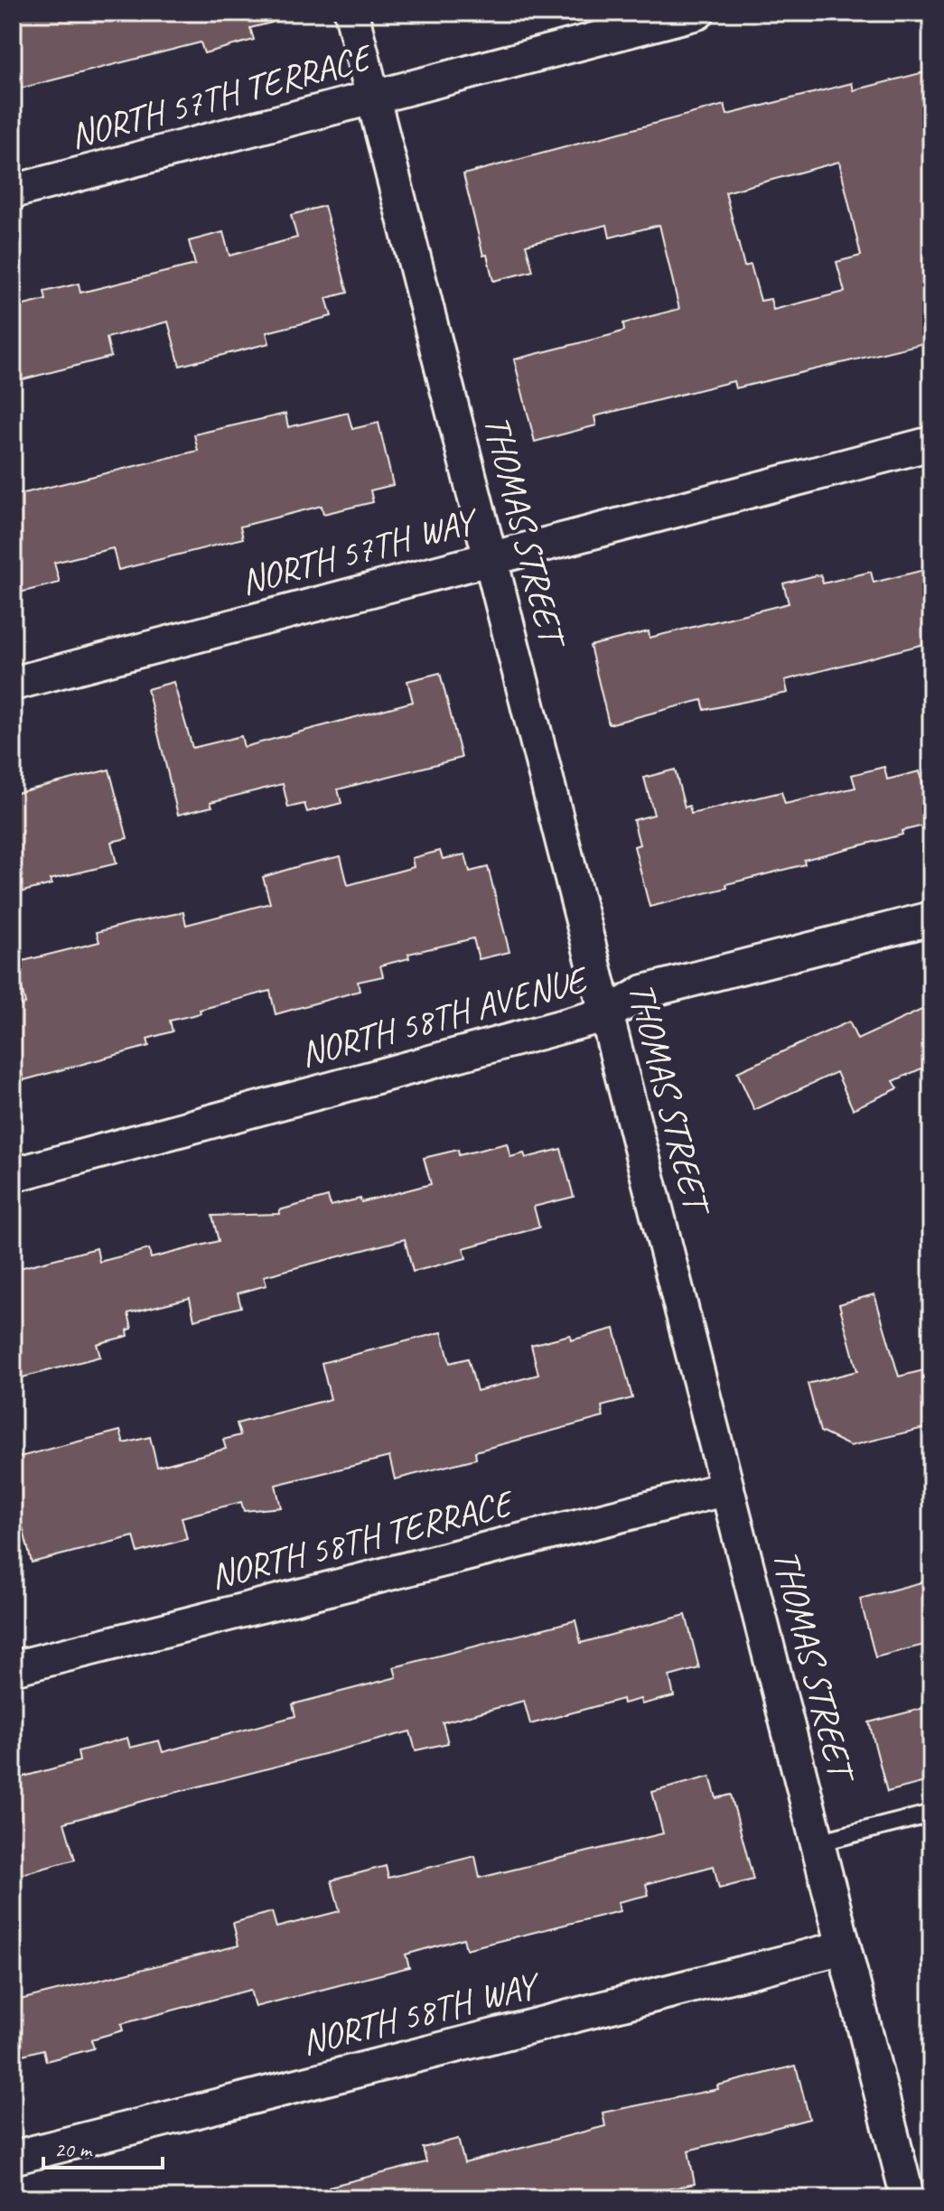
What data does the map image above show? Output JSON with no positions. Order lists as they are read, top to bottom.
{
  "streets": {
    "street": [
      "NORTH 57TH TERRACE",
      "THOMAS STREET",
      "NORTH 57TH WAY",
      "NORTH 58TH AVENUE",
      "NORTH 58TH TERRACE",
      "NORTH 58TH WAY"
    ]
  },
  "crossings": [
    ["NORTH 57TH TERRACE", "THOMAS STREET"],
    ["THOMAS STREET", "NORTH 57TH WAY"],
    ["THOMAS STREET", "NORTH 58TH AVENUE"],
    ["THOMAS STREET", "NORTH 58TH TERRACE"],
    ["THOMAS STREET", "NORTH 58TH WAY"]
  ],
  "scale_bar": "20 m"
}
